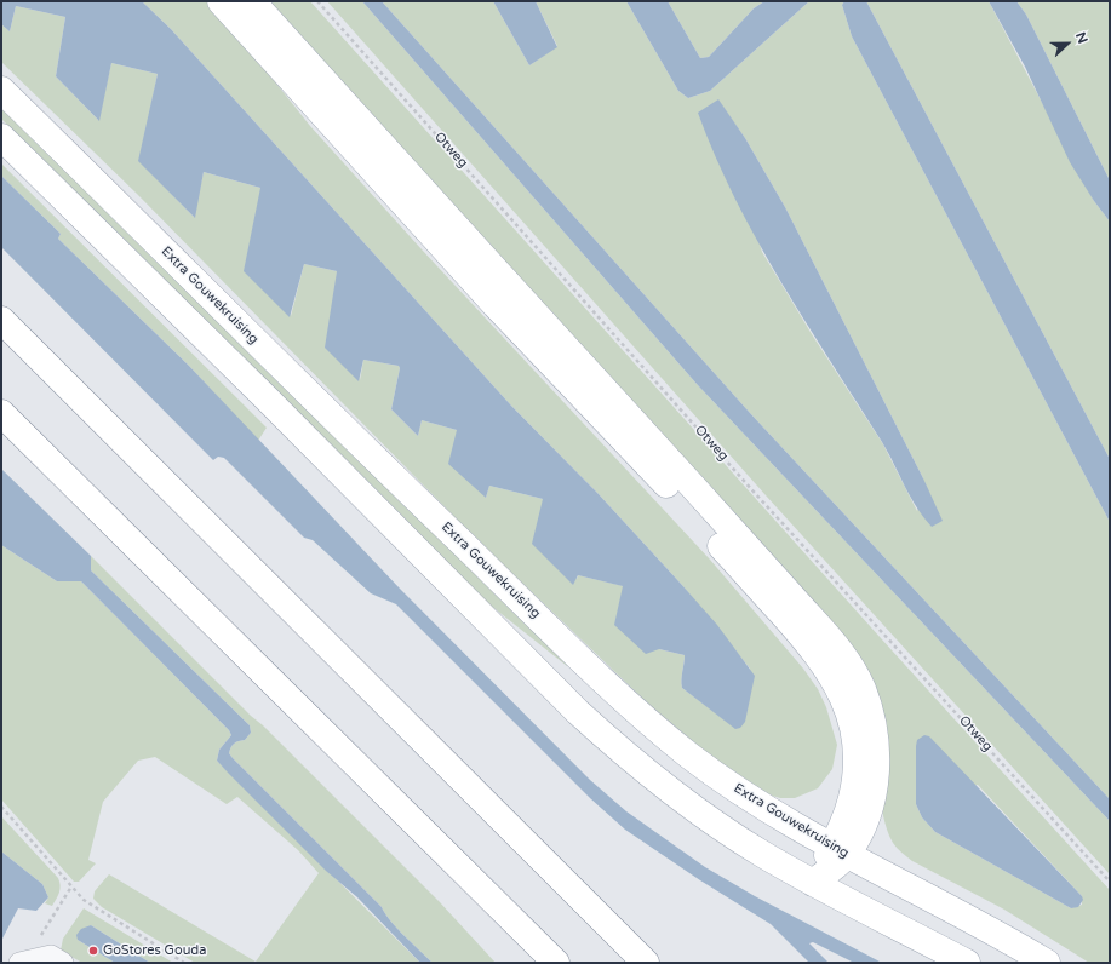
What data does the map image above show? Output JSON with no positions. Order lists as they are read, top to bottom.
{
  "streets": {
    "main road": ["Extra Gouwekruising"],
    "path": ["Otweg"]
  },
  "places": ["GoStores Gouda"],
  "north": "right"
}
